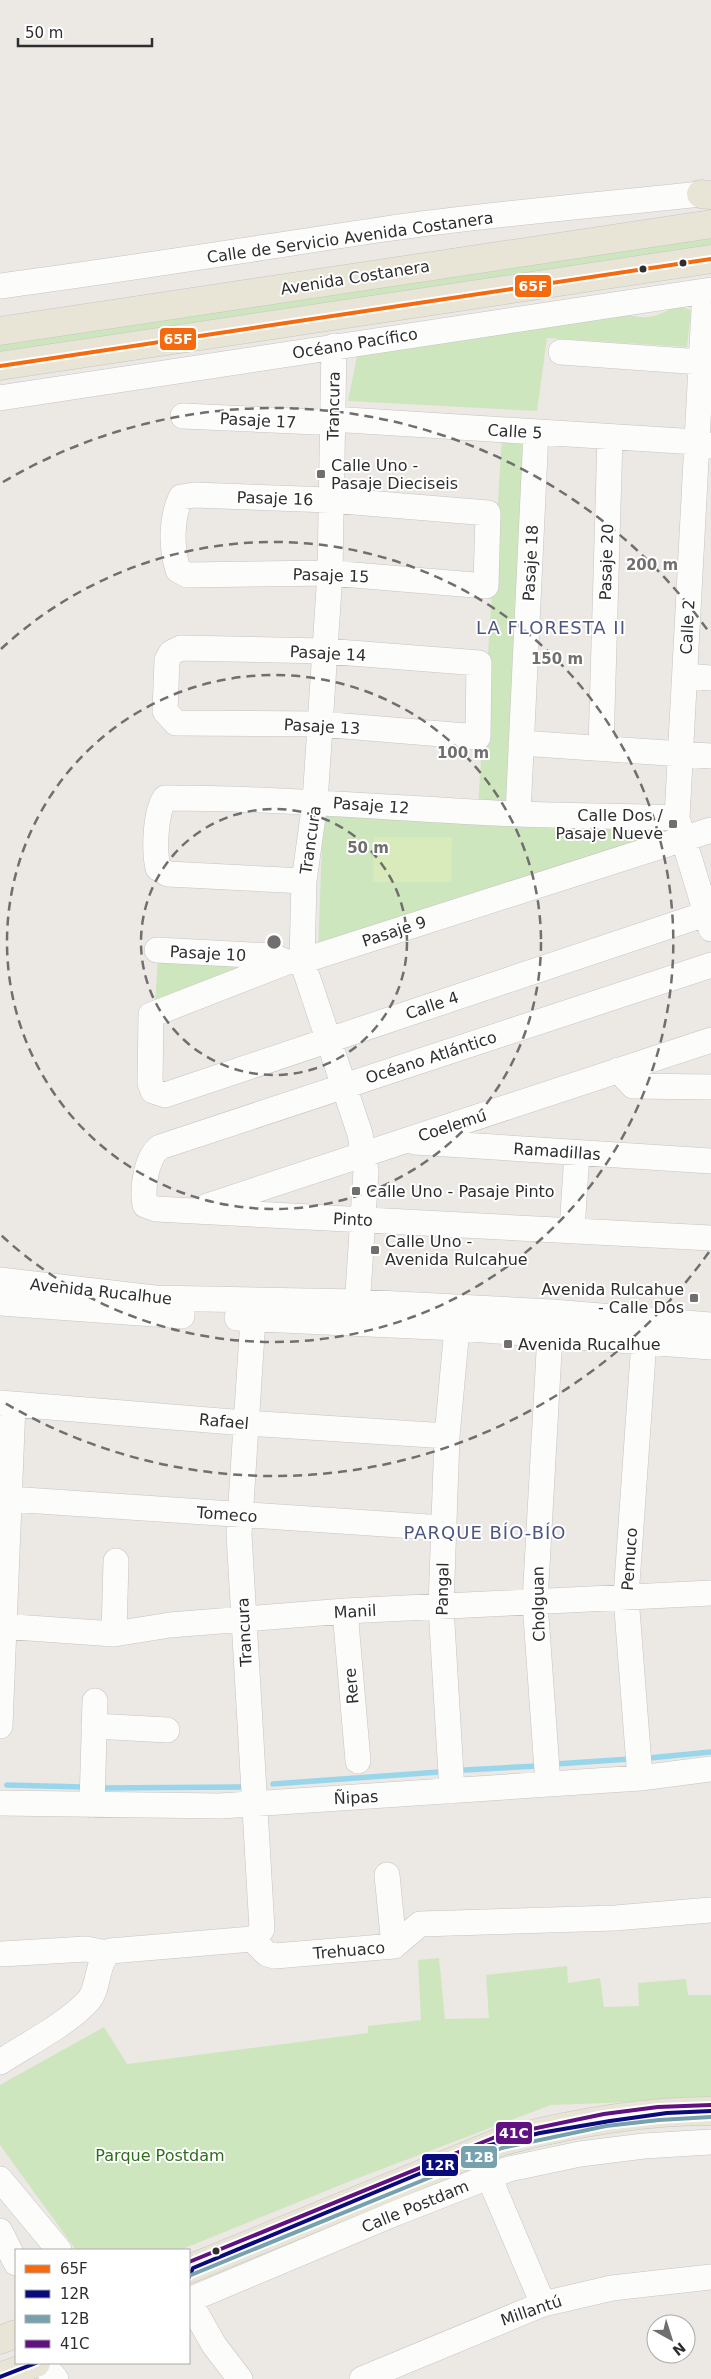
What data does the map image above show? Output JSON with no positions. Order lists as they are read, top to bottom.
{
  "streets": {
    "main road": ["Avenida Costanera", "Calle Postdam"],
    "street": [
      "Calle de Servicio Avenida Costanera",
      "Océano Pacífico",
      "Trancura",
      "Pasaje 17",
      "Calle 5",
      "Pasaje 16",
      "Pasaje 20",
      "Pasaje 18",
      "Pasaje 15",
      "Calle 2",
      "Pasaje 14",
      "Pasaje 13",
      "Pasaje 12",
      "Pasaje 9",
      "Pasaje 10",
      "Calle 4",
      "Océano Atlántico",
      "Coelemu",
      "Ramadillas",
      "Pinto",
      "Avenida Rucalhue",
      "Rafael",
      "Tomeco",
      "Pemuco",
      "Pangal",
      "Cholguan",
      "Manil",
      "Rere",
      "Ñipas",
      "Trehuaco",
      "Millantú"
    ]
  },
  "crossings": [
    ["Océano Pacífico", "Trancura"],
    ["Océano Pacífico", "Calle 2"],
    ["Trancura", "Pasaje 17"],
    ["Trancura", "Calle 5"],
    ["Trancura", "Pasaje 16"],
    ["Trancura", "Pasaje 15"],
    ["Trancura", "Pasaje 14"],
    ["Trancura", "Pasaje 13"],
    ["Trancura", "Pasaje 12"],
    ["Trancura", "Pasaje 9"],
    ["Trancura", "Pasaje 10"],
    ["Trancura", "Calle 4"],
    ["Trancura", "Océano Atlántico"],
    ["Trancura", "Coelemu"],
    ["Trancura", "Pinto"],
    ["Trancura", "Avenida Rucalhue"],
    ["Trancura", "Rafael"],
    ["Trancura", "Tomeco"],
    ["Trancura", "Manil"],
    ["Trancura", "Ñipas"],
    ["Trancura", "Trehuaco"],
    ["Pasaje 17", "Calle 5"],
    ["Calle 5", "Pasaje 20"],
    ["Calle 5", "Pasaje 18"],
    ["Calle 5", "Calle 2"],
    ["Pasaje 16", "Pasaje 15"],
    ["Pasaje 18", "Pasaje 12"],
    ["Calle 2", "Pasaje 12"],
    ["Calle 2", "Pasaje 9"],
    ["Calle 2", "Calle 4"],
    ["Pasaje 14", "Pasaje 13"],
    ["Pasaje 12", "Pasaje 9"],
    ["Pasaje 9", "Pasaje 10"],
    ["Pasaje 9", "Calle 4"],
    ["Océano Atlántico", "Pinto"],
    ["Coelemu", "Ramadillas"],
    ["Coelemu", "Pinto"],
    ["Avenida Rucalhue", "Pemuco"],
    ["Avenida Rucalhue", "Pangal"],
    ["Avenida Rucalhue", "Cholguan"],
    ["Rafael", "Pangal"],
    ["Tomeco", "Pangal"],
    ["Pemuco", "Manil"],
    ["Pemuco", "Ñipas"],
    ["Pangal", "Manil"],
    ["Pangal", "Ñipas"],
    ["Cholguan", "Manil"],
    ["Cholguan", "Ñipas"],
    ["Manil", "Rere"]
  ],
  "districts": ["LA FLORESTA II", "PARQUE BÍO-BÍO"],
  "parks": ["Parque Postdam"],
  "places": {
    "transit": [
      "Calle Uno - Pasaje Dieciseis",
      "Calle Dos / Pasaje Nueve",
      "Calle Uno - Pasaje Pinto",
      "Calle Uno - Avenida Rulcahue",
      "Avenida Rulcahue - Calle Dos",
      "Avenida Rucalhue"
    ]
  },
  "lines": [
    "transit line 65F",
    "transit line 41C",
    "transit line 12R",
    "transit line 12B"
  ],
  "legend": [
    "65F",
    "12R",
    "12B",
    "41C"
  ],
  "scale_bar": "50 m",
  "north": "bottom right",
  "rings": [
    "200 m",
    "150 m",
    "100 m",
    "50 m"
  ]
}
